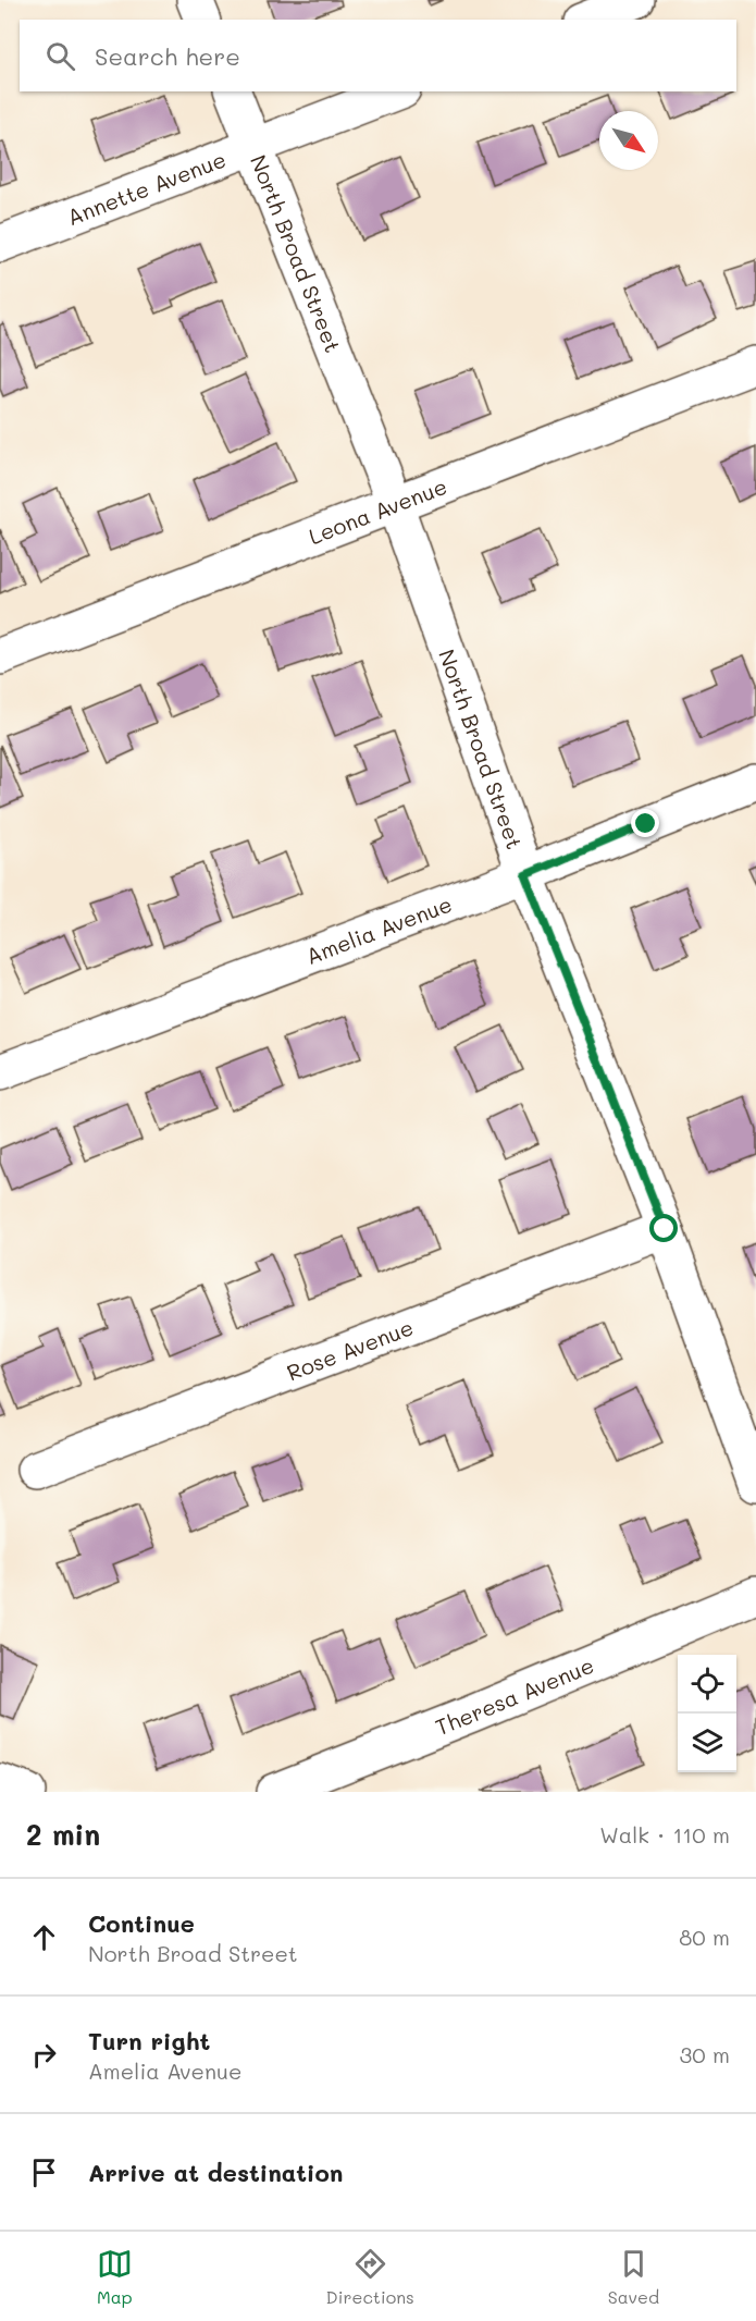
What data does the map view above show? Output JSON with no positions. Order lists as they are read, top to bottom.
{
  "streets": {
    "street": [
      "Annette Avenue",
      "North Broad Street",
      "Leona Avenue",
      "Amelia Avenue",
      "Rose Avenue",
      "Theresa Avenue"
    ]
  },
  "crossings": [
    ["Annette Avenue", "North Broad Street"],
    ["North Broad Street", "Leona Avenue"],
    ["North Broad Street", "Amelia Avenue"],
    ["North Broad Street", "Rose Avenue"]
  ],
  "north": "bottom right",
  "page": {
    "search": "Search here",
    "heading": ["2 min", "Walk · 110 m"],
    "list": [
      ["Continue", "North Broad Street", "80 m"],
      ["Turn right", "Amelia Avenue", "30 m"],
      "Arrive at destination"
    ],
    "nav": ["Map", "Directions", "Saved"]
  }
}
